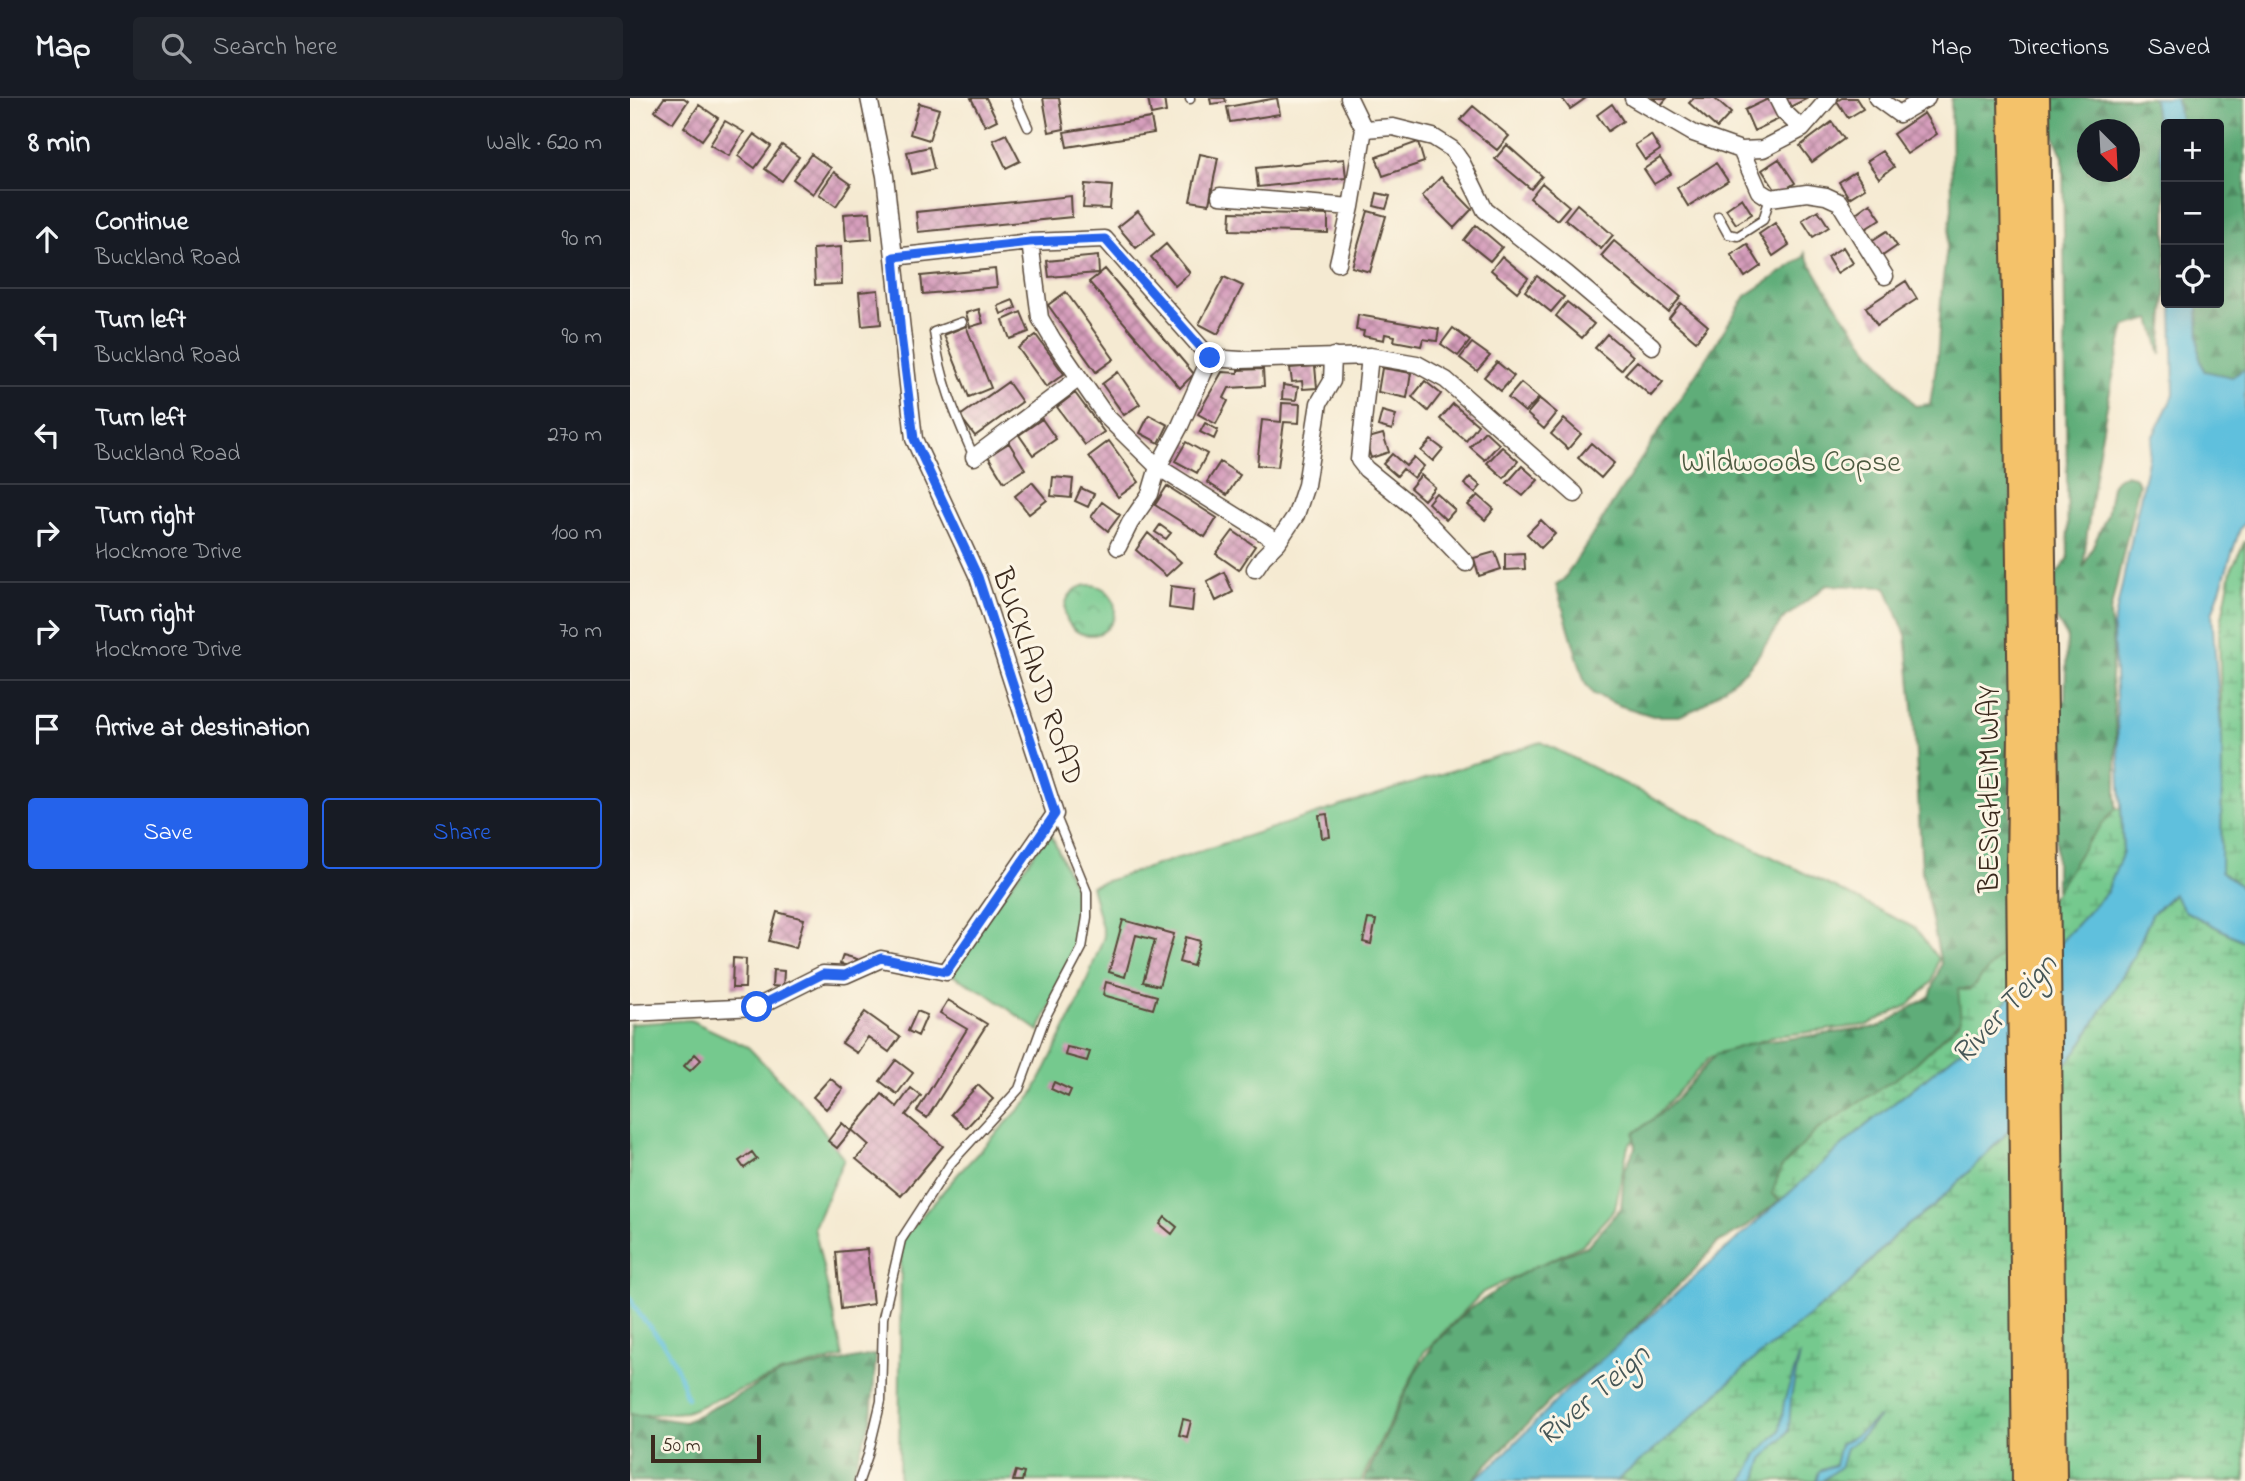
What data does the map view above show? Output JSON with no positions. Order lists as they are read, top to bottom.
{
  "streets": {
    "highway": ["BESIGHEIM WAY"],
    "street": ["BUCKLAND ROAD"]
  },
  "water": ["River Teign"],
  "parks": ["Wildwoods Copse"],
  "scale_bar": "50 m",
  "north": "bottom right",
  "page": {
    "header": "Map",
    "search": "Search here",
    "nav": ["Map", "Directions", "Saved"],
    "heading": ["8 min", "Walk · 620 m"],
    "map_buttons": ["+", "−"],
    "list": [
      ["Continue", "Buckland Road", "90 m"],
      ["Turn left", "Buckland Road", "90 m"],
      ["Turn left", "Buckland Road", "270 m"],
      ["Turn right", "Hockmore Drive", "100 m"],
      ["Turn right", "Hockmore Drive", "70 m"],
      "Arrive at destination"
    ],
    "buttons": ["Save", "Share"],
    "scale": "50 m"
  }
}
